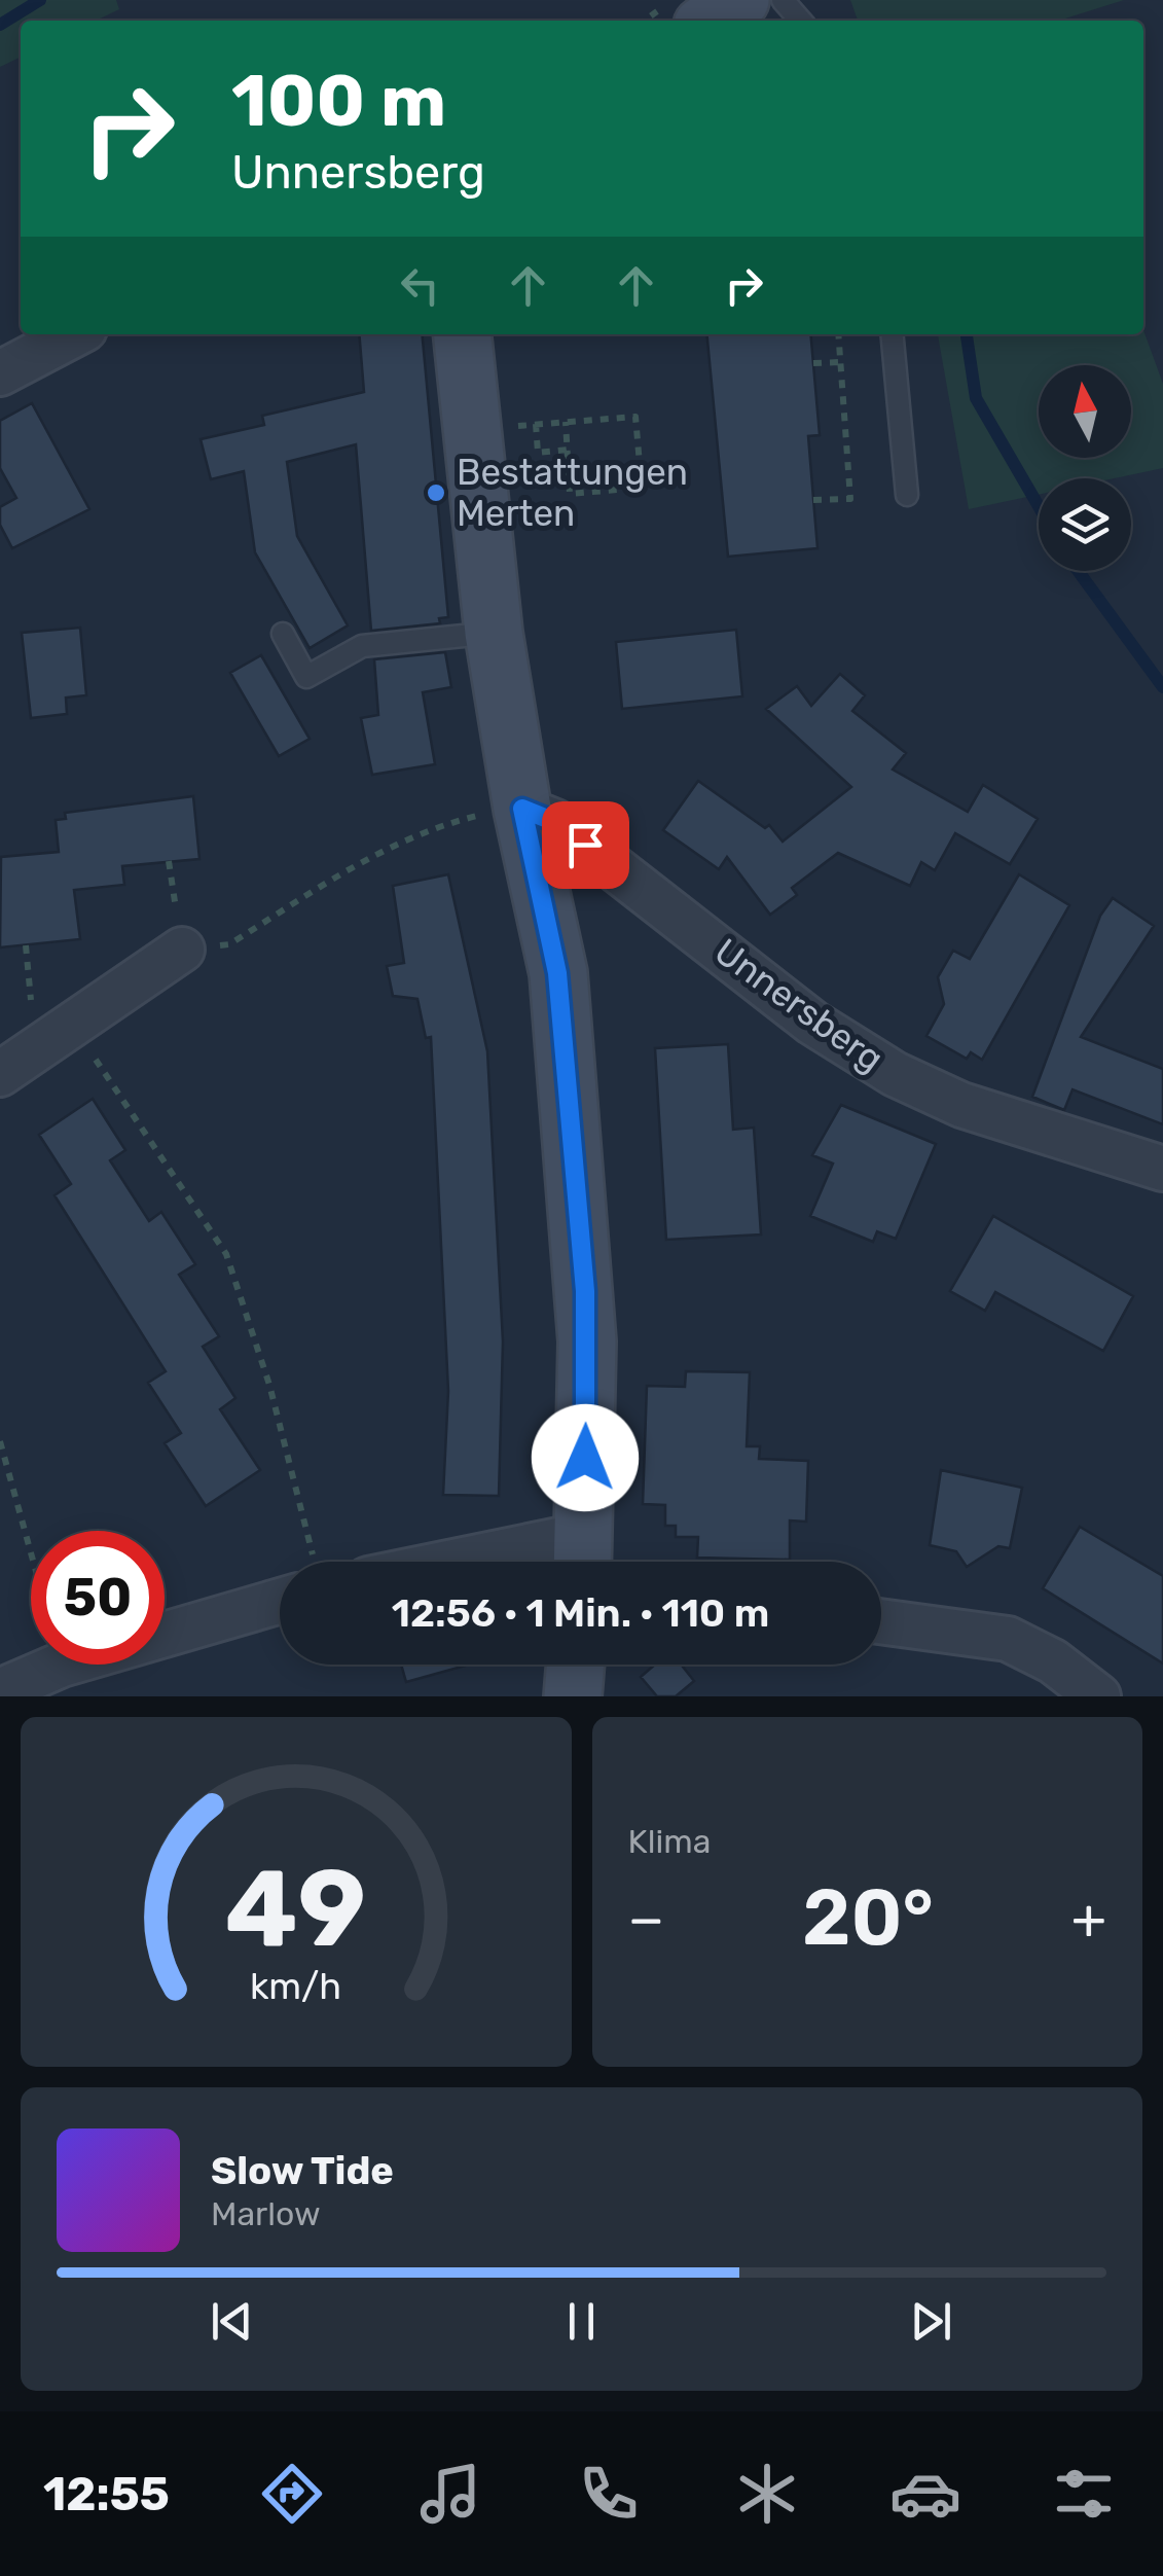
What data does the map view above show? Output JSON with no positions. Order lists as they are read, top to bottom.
{
  "streets": {
    "street": ["Unnersberg"]
  },
  "places": ["Bestattungen Merten"],
  "north": "top",
  "page": {
    "turn": ["100 m", "Unnersberg"],
    "limit": "50",
    "trip": "12:56 · 1 Min. · 110 m",
    "tile": "Klima",
    "heat": ["−", "20°", "+"],
    "song": ["Slow Tide", "Marlow"],
    "tabs": "12:55",
    "gauge": ["49", "km/h"]
  }
}
